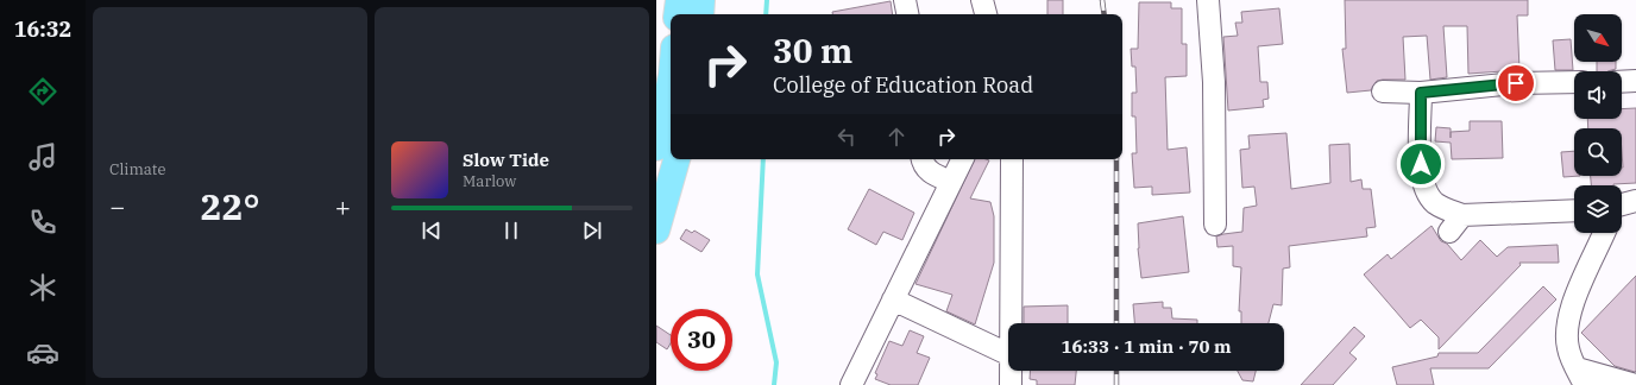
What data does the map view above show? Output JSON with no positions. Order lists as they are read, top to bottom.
{
  "north": "bottom right",
  "page": {
    "tabs": "16:32",
    "tile": "Climate",
    "turn": ["30 m", "College of Education Road"],
    "song": ["Slow Tide", "Marlow"],
    "heat": ["−", "22°", "+"],
    "limit": "30",
    "trip": "16:33 · 1 min · 70 m"
  }
}
